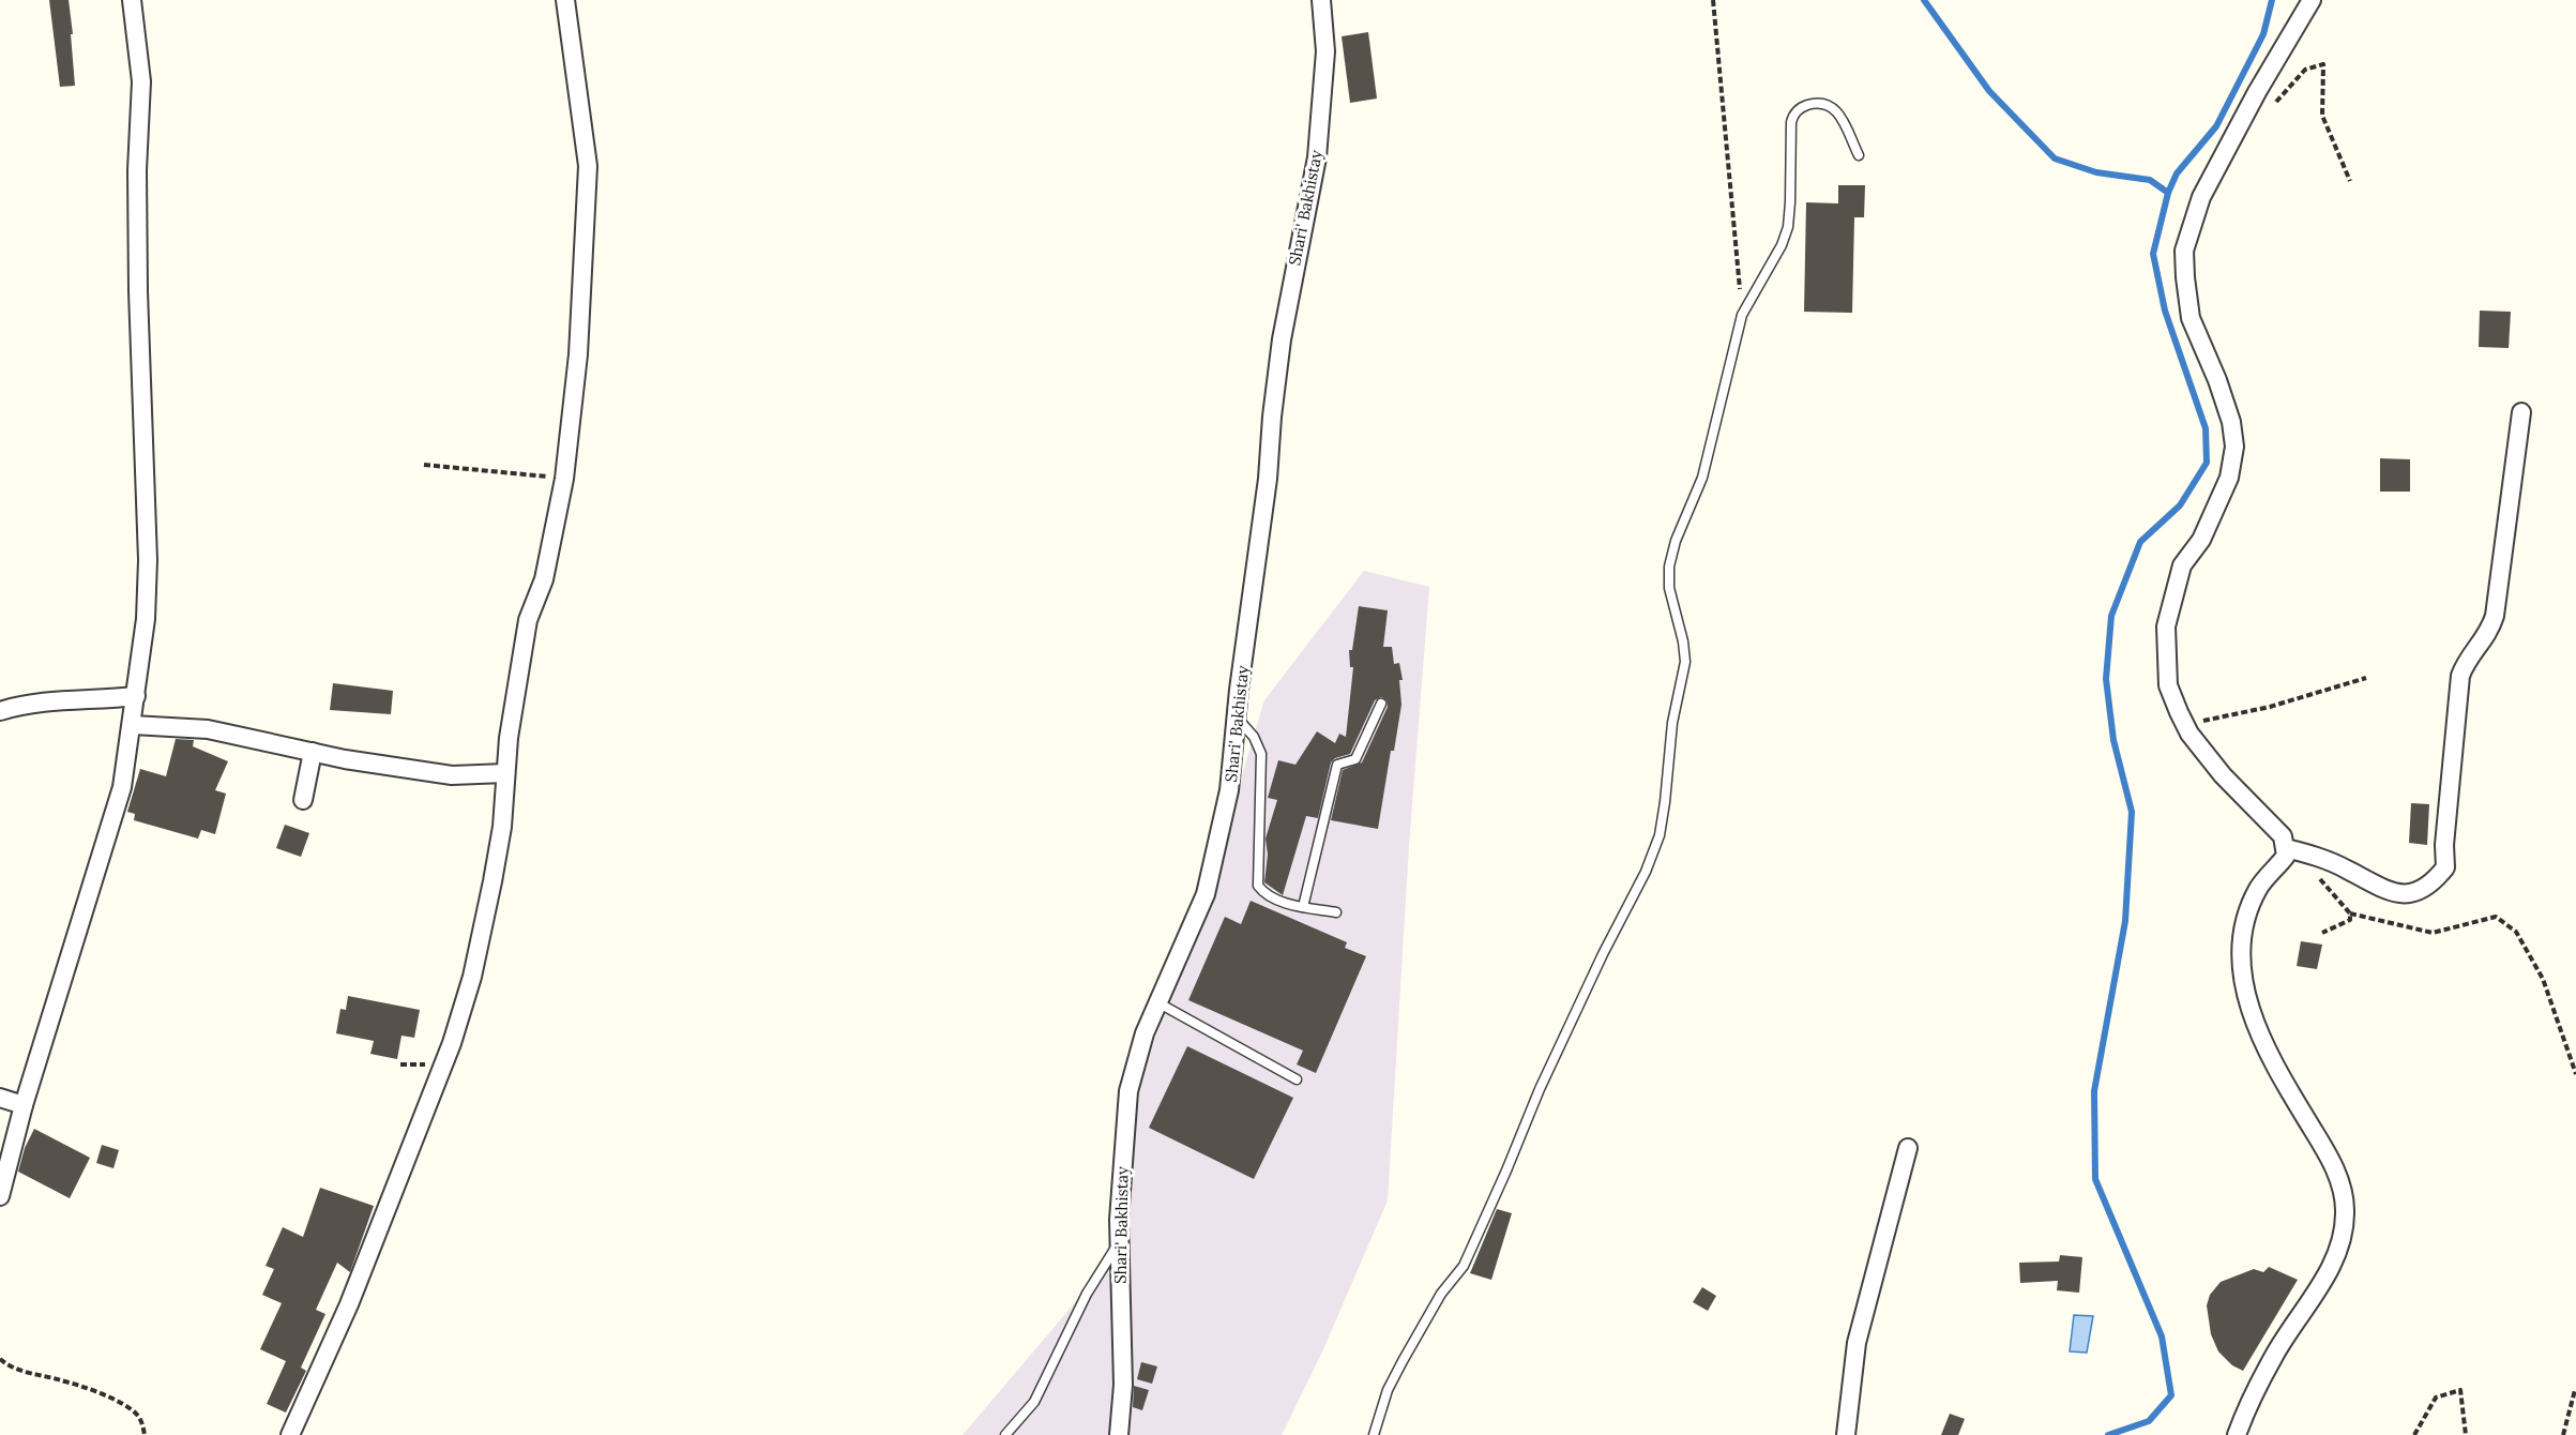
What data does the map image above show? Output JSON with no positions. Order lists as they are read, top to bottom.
{
  "streets": {
    "street": ["Shari' Bakhistay"]
  }
}
